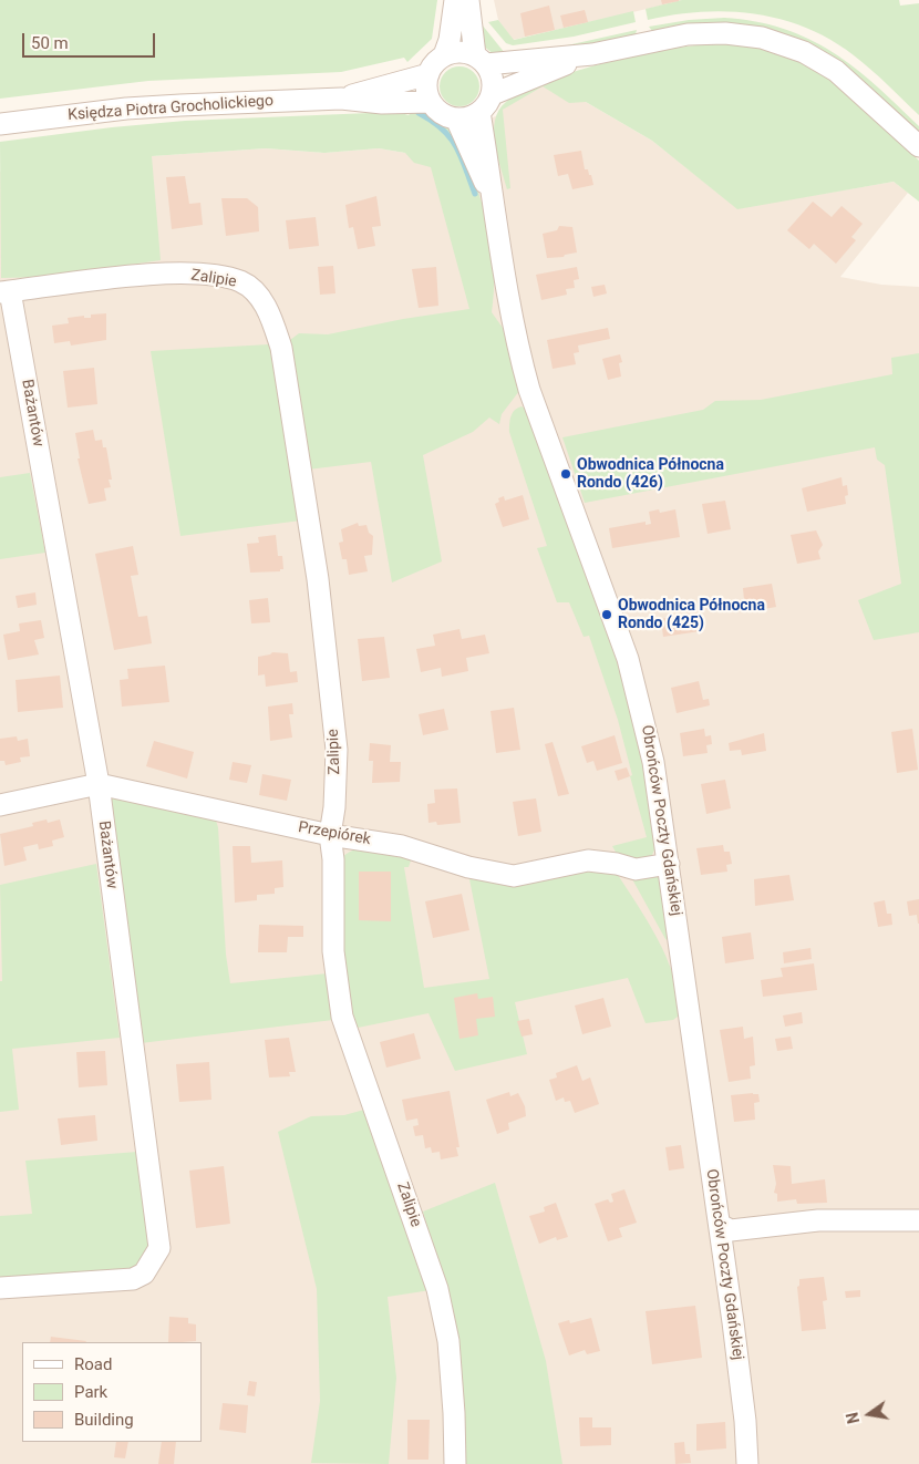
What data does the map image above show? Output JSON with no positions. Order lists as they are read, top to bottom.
{
  "streets": {
    "street": [
      "Księdza Piotra Grocholickiego",
      "Zalipie",
      "Bażantów",
      "Obrońców Poczty Gdańskiej",
      "Przepiórek"
    ]
  },
  "crossings": [
    ["Księdza Piotra Grocholickiego", "Obrońców Poczty Gdańskiej"],
    ["Zalipie", "Bażantów"],
    ["Zalipie", "Przepiórek"],
    ["Bażantów", "Przepiórek"],
    ["Obrońców Poczty Gdańskiej", "Przepiórek"]
  ],
  "places": ["Obwodnica Północna Rondo (426)", "Obwodnica Północna Rondo (425)"],
  "legend": ["Road", "Park", "Building"],
  "scale_bar": "50 m",
  "north": "left"
}
